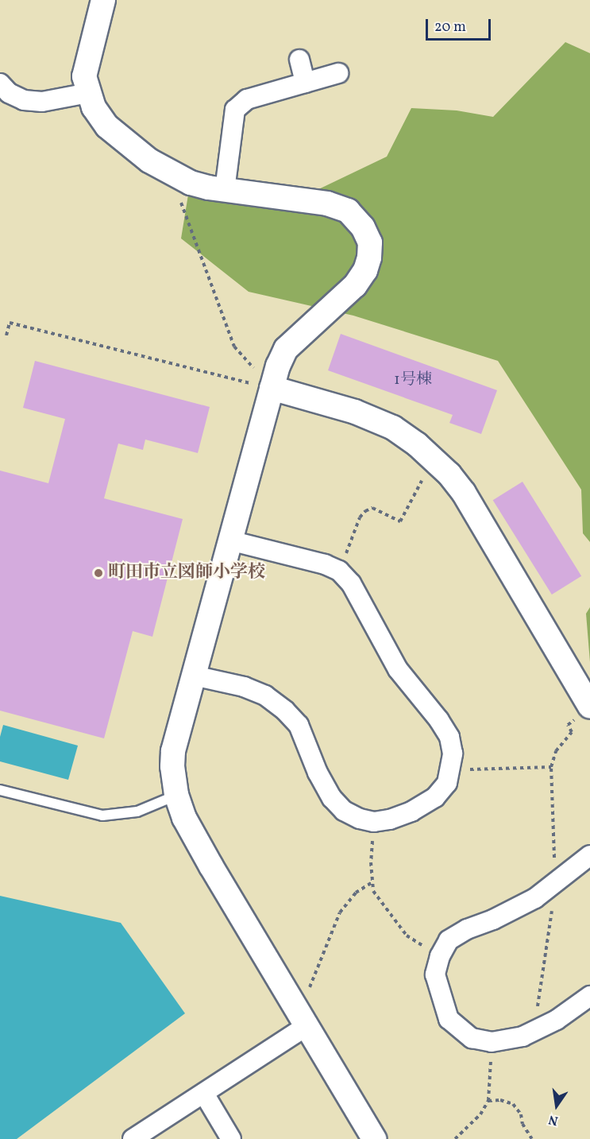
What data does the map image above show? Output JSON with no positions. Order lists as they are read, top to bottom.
{
  "places": ["町田市立図師小学校"],
  "house_numbers": ["1号棟"],
  "scale_bar": "20 m",
  "north": "bottom"
}
